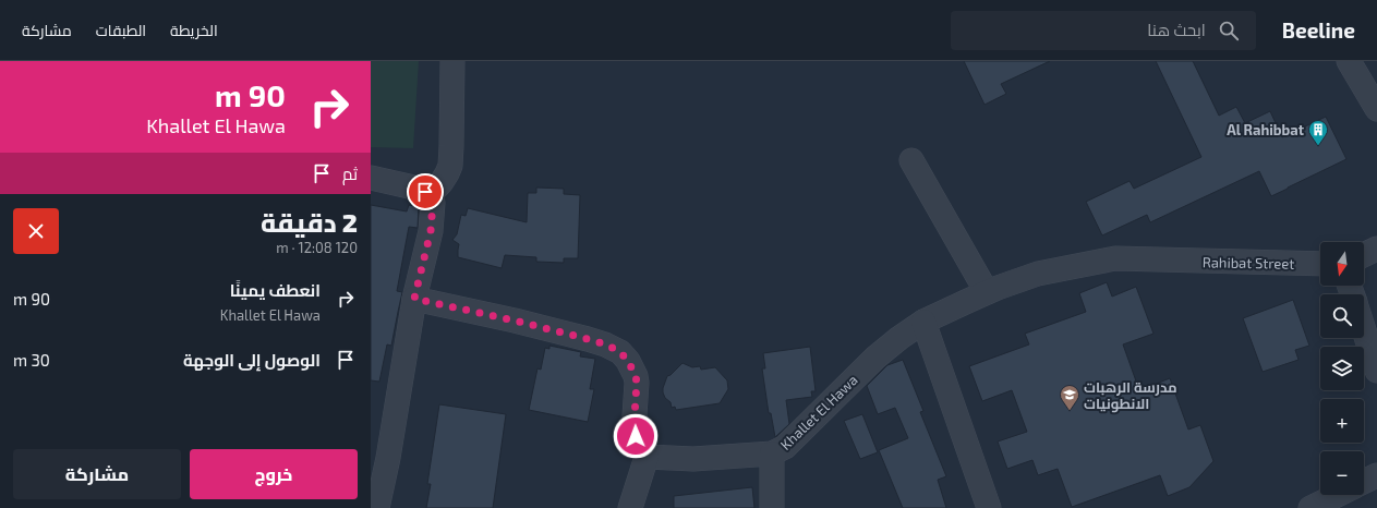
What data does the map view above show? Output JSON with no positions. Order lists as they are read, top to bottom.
{
  "streets": {
    "street": ["Rahibat Street", "Khallet El Hawa"]
  },
  "crossings": [
    ["Rahibat Street", "Khallet El Hawa"]
  ],
  "places": {
    "building": ["Al Rahibbat"],
    "school or university": ["مدرسة الرهبات الانطونيات"]
  },
  "north": "bottom",
  "page": {
    "header": "Beeline",
    "search": "ابحث هنا",
    "nav": ["الخريطة", "الطبقات", "مشاركة"],
    "turn": ["90 m", "Khallet El Hawa"],
    "then": "ثم",
    "heading": ["2 دقيقة", "120 m · 12:08"],
    "map_buttons": ["+", "−"],
    "list": [
      {
        "name": "انعطف يمينًا",
        "note": "Khallet El Hawa",
        "value": "90 m"
      },
      {
        "name": "الوصول إلى الوجهة",
        "value": "30 m"
      }
    ],
    "buttons": ["خروج", "مشاركة"]
  }
}
